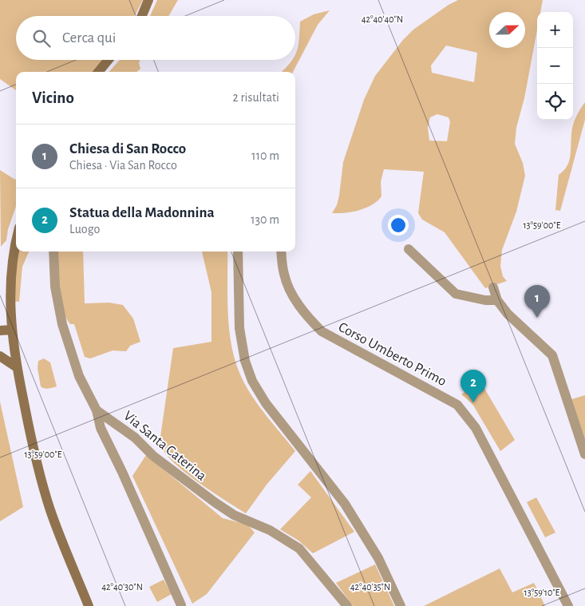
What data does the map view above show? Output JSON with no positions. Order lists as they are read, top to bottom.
{
  "streets": {
    "street": ["Corso Umberto Primo", "Via Santa Caterina"]
  },
  "north": "right",
  "page": {
    "map_buttons": ["+", "−"],
    "search": "Cerca qui",
    "heading": ["Vicino", "2 risultati"],
    "list": [
      {
        "mark": "1",
        "name": "Chiesa di San Rocco",
        "note": "Chiesa · Via San Rocco",
        "value": "110 m"
      },
      {
        "mark": "2",
        "name": "Statua della Madonnina",
        "note": "Luogo",
        "value": "130 m"
      }
    ],
    "pins": ["1", "2"]
  },
  "coordinates": [
    "42°40'40\"N",
    "13°59'00\"E",
    "42°40'30\"N",
    "42°40'35\"N",
    "13°59'10\"E"
  ]
}
